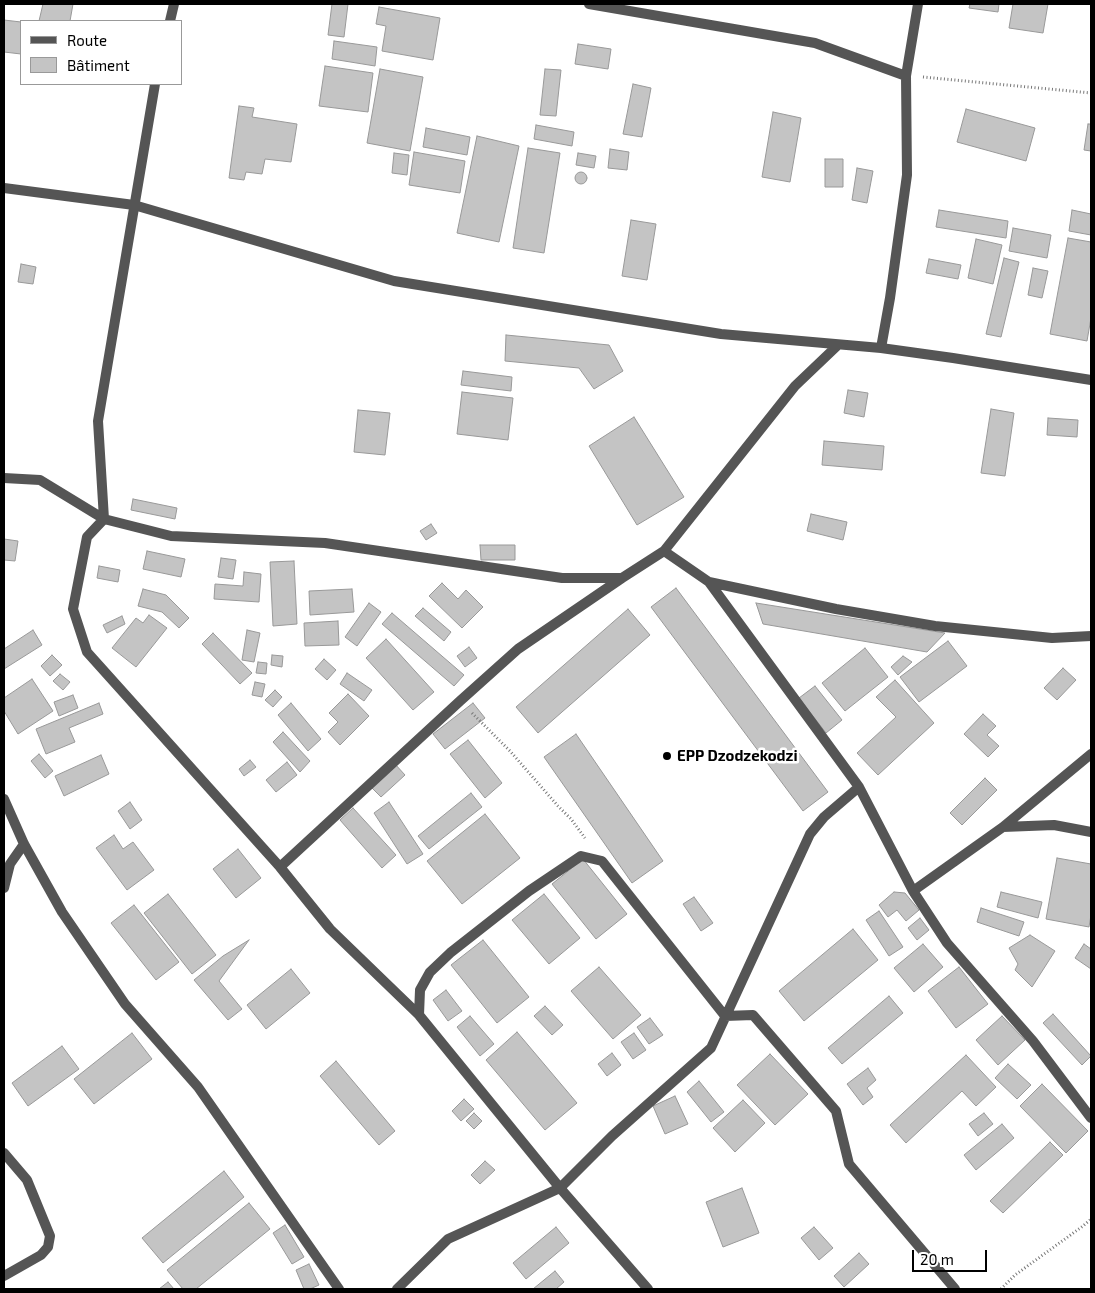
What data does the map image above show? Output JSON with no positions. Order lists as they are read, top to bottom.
{
  "places": ["EPP Dzodzekodzi"],
  "legend": ["Route", "Bâtiment"],
  "scale_bar": "20 m"
}
